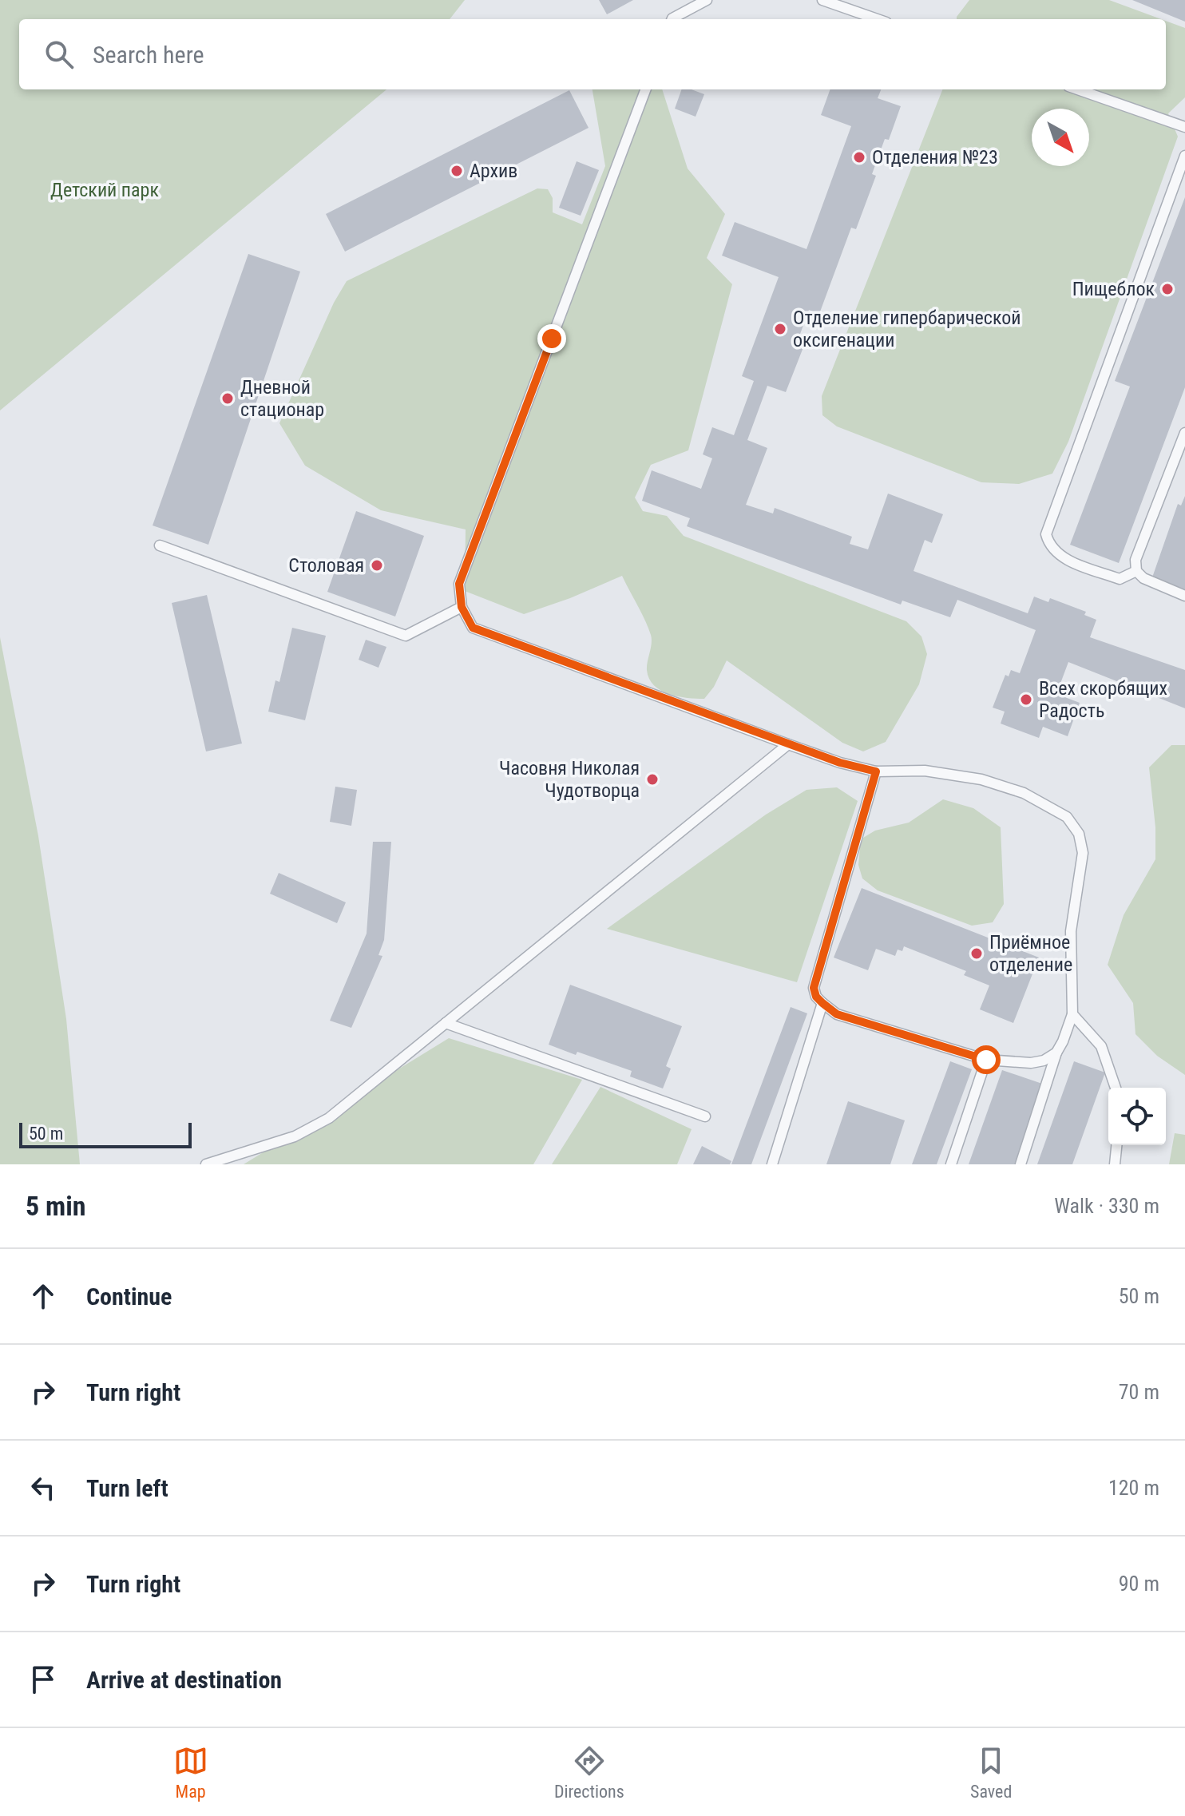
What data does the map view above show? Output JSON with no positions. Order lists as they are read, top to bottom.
{
  "parks": ["Детский парк"],
  "places": [
    "Отделения №23",
    "Архив",
    "Пищеблок",
    "Отделение гипербарической оксигенации",
    "Дневной стационар",
    "Столовая",
    "Всех скорбящих Радость",
    "Часовня Николая Чудотворца",
    "Приёмное отделение"
  ],
  "scale_bar": "50 m",
  "north": "bottom right",
  "page": {
    "search": "Search here",
    "scale": "50 m",
    "heading": ["5 min", "Walk · 330 m"],
    "list": [
      ["Continue", "50 m"],
      ["Turn right", "70 m"],
      ["Turn left", "120 m"],
      ["Turn right", "90 m"],
      "Arrive at destination"
    ],
    "nav": ["Map", "Directions", "Saved"]
  }
}
